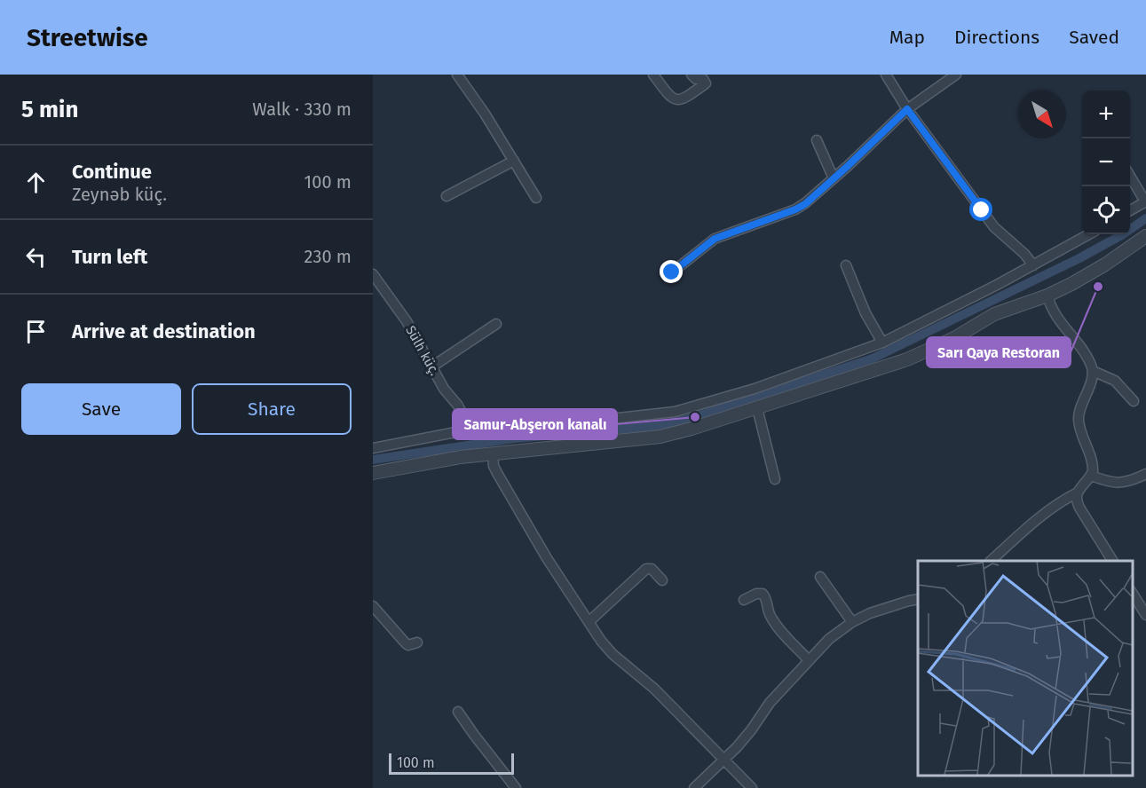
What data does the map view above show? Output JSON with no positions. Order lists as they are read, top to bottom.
{
  "streets": {
    "street": ["Sülh küç."]
  },
  "places": ["Sarı Qaya Restoran", "Samur-Abşeron kanalı"],
  "scale_bar": "100 m",
  "north": "bottom right",
  "page": {
    "header": "Streetwise",
    "nav": ["Map", "Directions", "Saved"],
    "heading": ["5 min", "Walk · 330 m"],
    "map_buttons": ["+", "−"],
    "list": [
      ["Continue", "Zeynəb küç.", "100 m"],
      ["Turn left", "230 m"],
      "Arrive at destination"
    ],
    "buttons": ["Save", "Share"],
    "scale": "100 m"
  }
}
